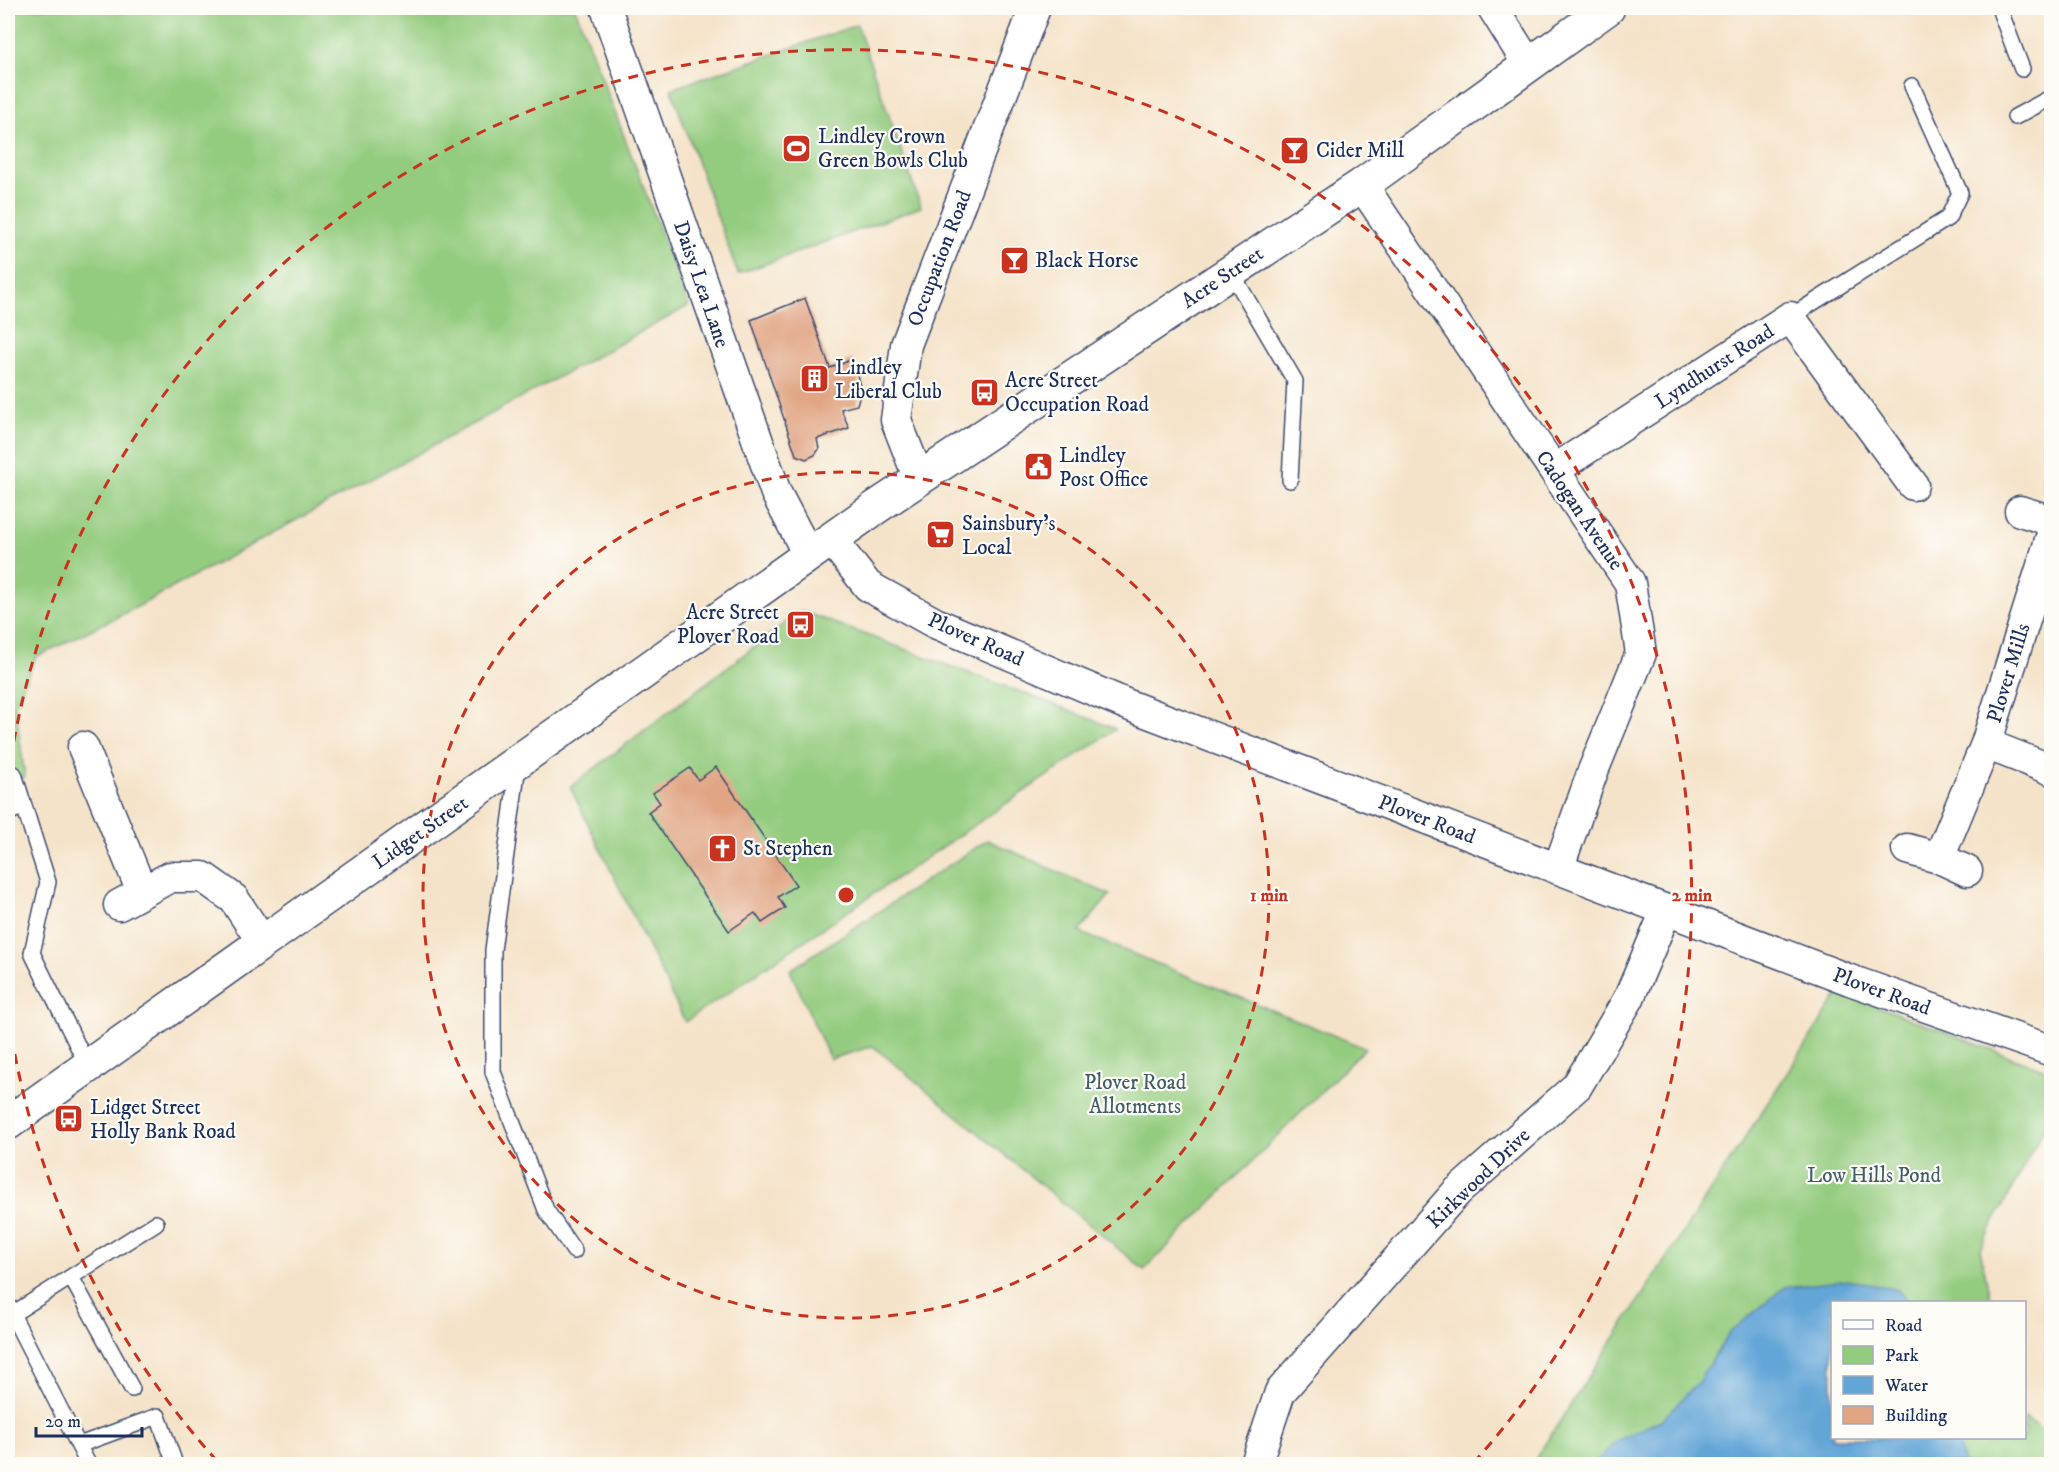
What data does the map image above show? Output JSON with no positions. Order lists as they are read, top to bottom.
{
  "streets": {
    "street": [
      "Occupation Road",
      "Acre Street",
      "Daisy Lea Lane",
      "Lyndhurst Road",
      "Cadogan Avenue",
      "Plover Road",
      "Plover Mills",
      "Lidget Street",
      "Kirkwood Drive"
    ]
  },
  "crossings": [
    ["Occupation Road", "Acre Street"],
    ["Acre Street", "Daisy Lea Lane"],
    ["Acre Street", "Cadogan Avenue"],
    ["Acre Street", "Plover Road"],
    ["Acre Street", "Lidget Street"],
    ["Daisy Lea Lane", "Plover Road"],
    ["Daisy Lea Lane", "Lidget Street"],
    ["Lyndhurst Road", "Cadogan Avenue"],
    ["Cadogan Avenue", "Plover Road"],
    ["Plover Road", "Lidget Street"],
    ["Plover Road", "Kirkwood Drive"]
  ],
  "parks": ["Plover Road Allotments", "Low Hills Pond"],
  "places": {
    "sports": ["Lindley Crown Green Bowls Club"],
    "bar": ["Cider Mill", "Black Horse"],
    "building": ["Lindley Liberal Club"],
    "bus stop": ["Acre Street Occupation Road", "Acre Street Plover Road", "Lidget Street Holly Bank Road"],
    "public building": ["Lindley Post Office"],
    "supermarket": ["Sainsbury's Local"],
    "church": ["St Stephen"]
  },
  "legend": [
    "Road",
    "Park",
    "Water",
    "Building"
  ],
  "scale_bar": "20 m",
  "rings": ["1 min", "2 min"]
}
